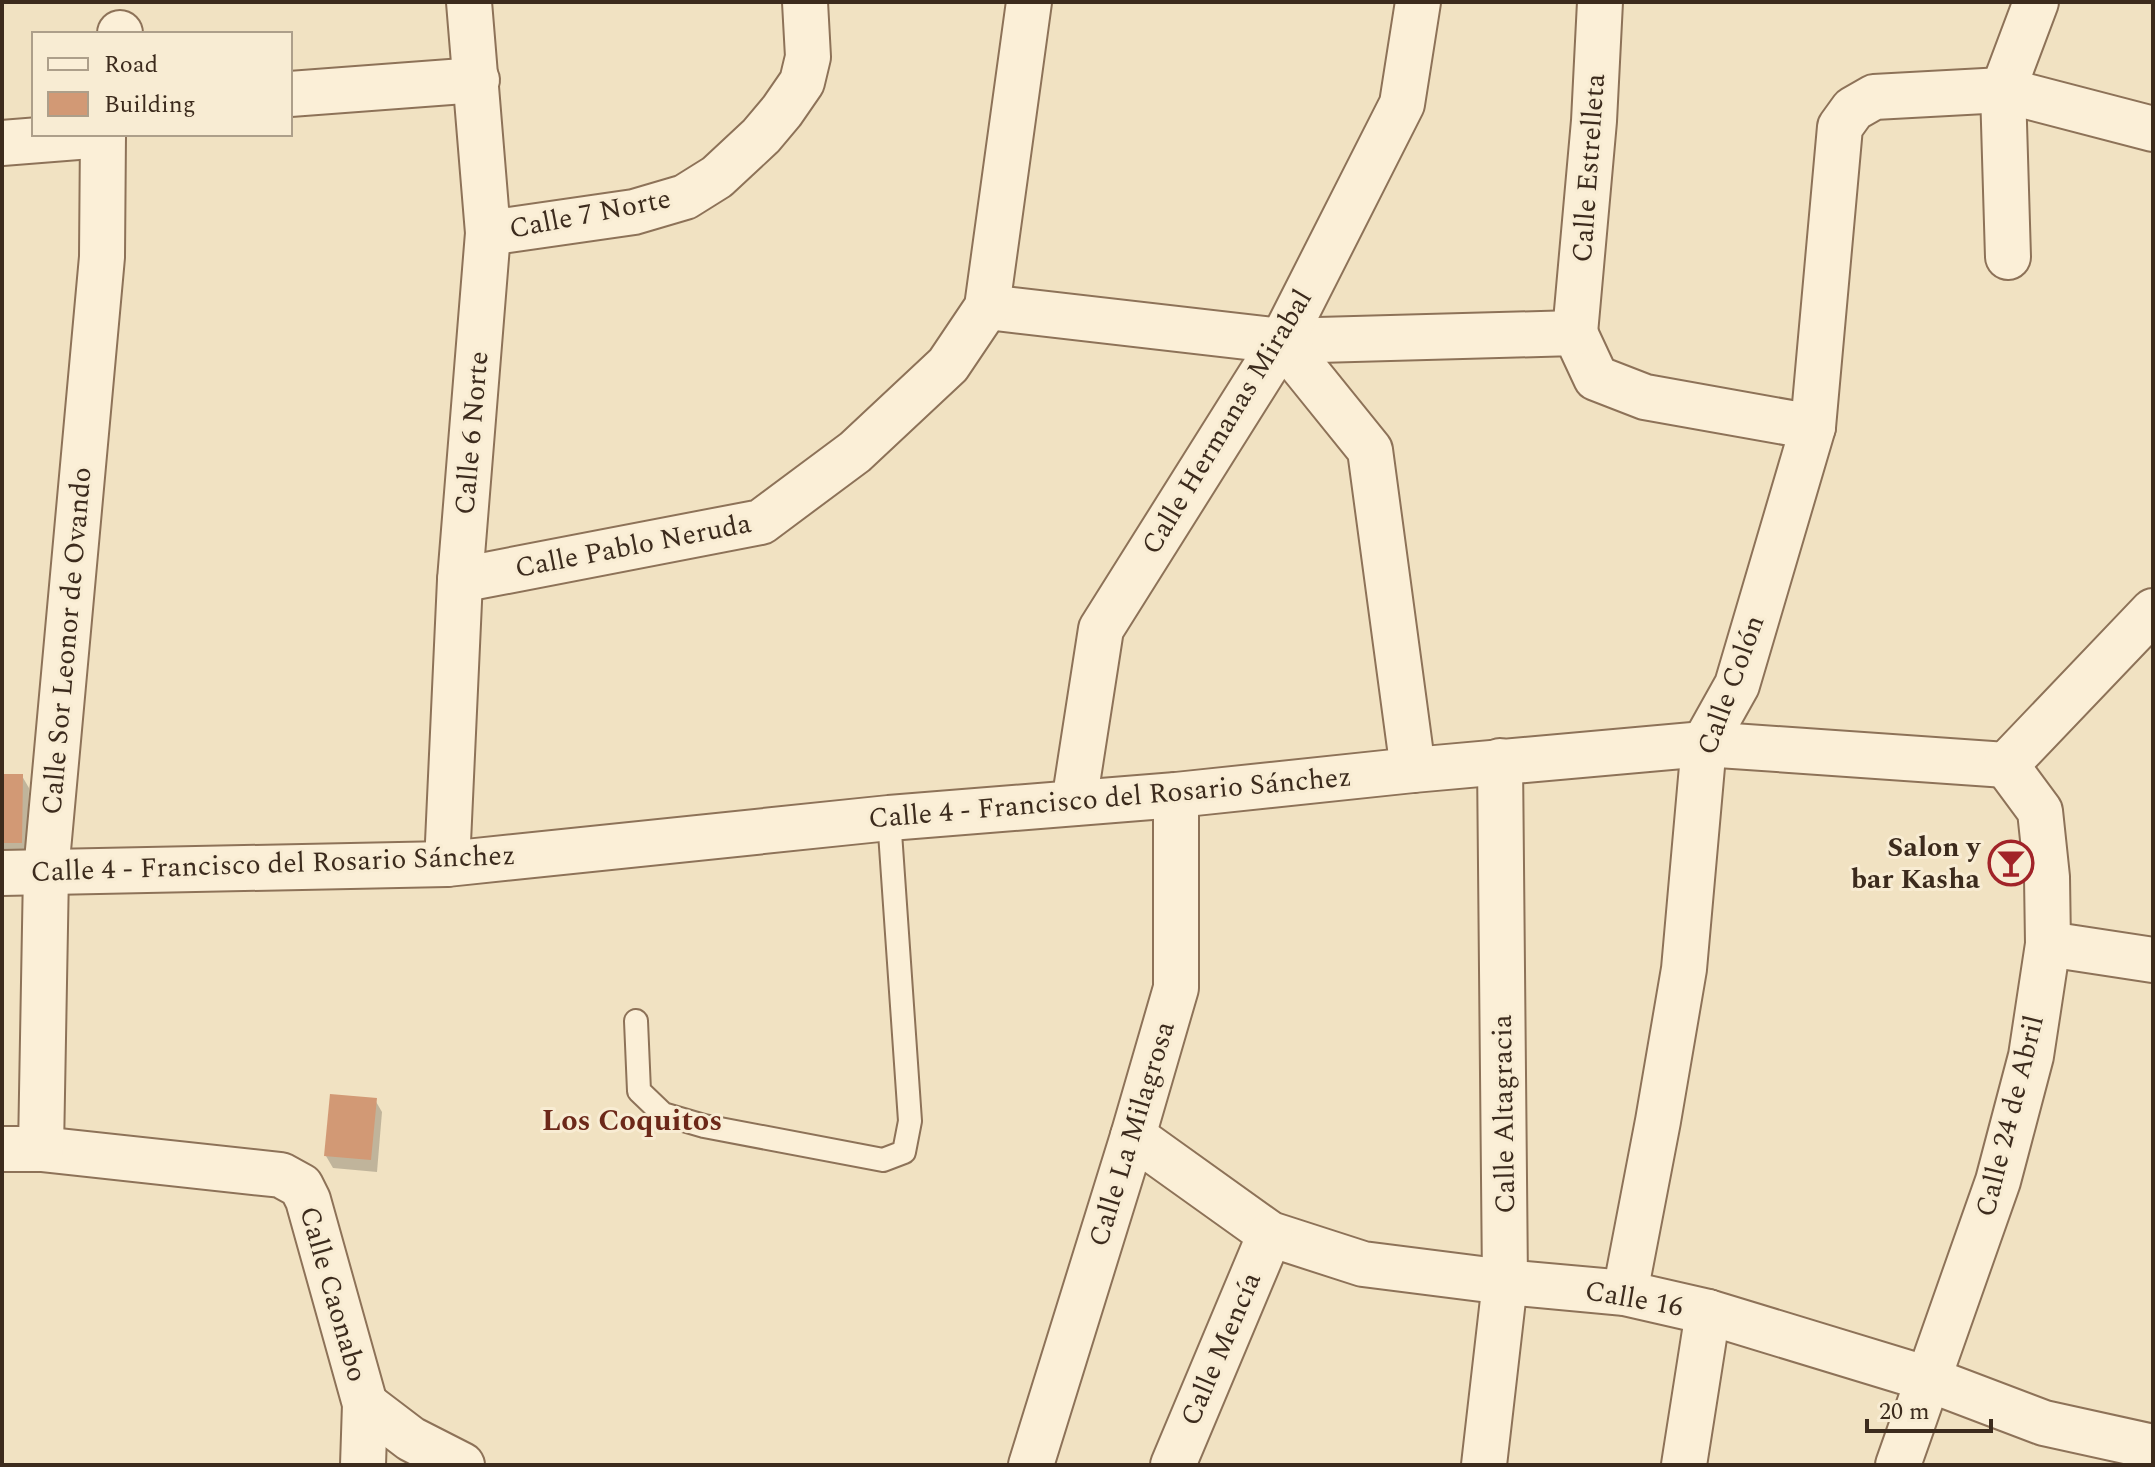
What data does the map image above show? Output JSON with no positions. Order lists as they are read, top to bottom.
{
  "streets": {
    "street": [
      "Calle Estrelleta",
      "Calle 7 Norte",
      "Calle Hermanas Mirabal",
      "Calle 6 Norte",
      "Calle Pablo Neruda",
      "Calle Sor Leonor de Ovando",
      "Calle Colón",
      "Calle 4 - Francisco del Rosario Sánchez",
      "Calle Altagracia",
      "Calle 24 de Abril",
      "Calle La Milagrosa",
      "Calle Caonabo",
      "Calle 16",
      "Calle Mencía"
    ]
  },
  "crossings": [
    ["Calle 7 Norte", "Calle 6 Norte"],
    ["Calle Hermanas Mirabal", "Calle 4 - Francisco del Rosario Sánchez"],
    ["Calle 6 Norte", "Calle Pablo Neruda"],
    ["Calle 6 Norte", "Calle 4 - Francisco del Rosario Sánchez"],
    ["Calle Sor Leonor de Ovando", "Calle 4 - Francisco del Rosario Sánchez"],
    ["Calle Sor Leonor de Ovando", "Calle Caonabo"],
    ["Calle Colón", "Calle 4 - Francisco del Rosario Sánchez"],
    ["Calle Colón", "Calle 16"],
    ["Calle 4 - Francisco del Rosario Sánchez", "Calle Altagracia"],
    ["Calle 4 - Francisco del Rosario Sánchez", "Calle 24 de Abril"],
    ["Calle 4 - Francisco del Rosario Sánchez", "Calle La Milagrosa"],
    ["Calle Altagracia", "Calle 16"],
    ["Calle 24 de Abril", "Calle 16"],
    ["Calle La Milagrosa", "Calle 16"],
    ["Calle 16", "Calle Mencía"]
  ],
  "districts": ["Los Coquitos"],
  "places": {
    "bar": ["Salon y bar Kasha"]
  },
  "legend": ["Road", "Building"],
  "scale_bar": "20 m"
}
